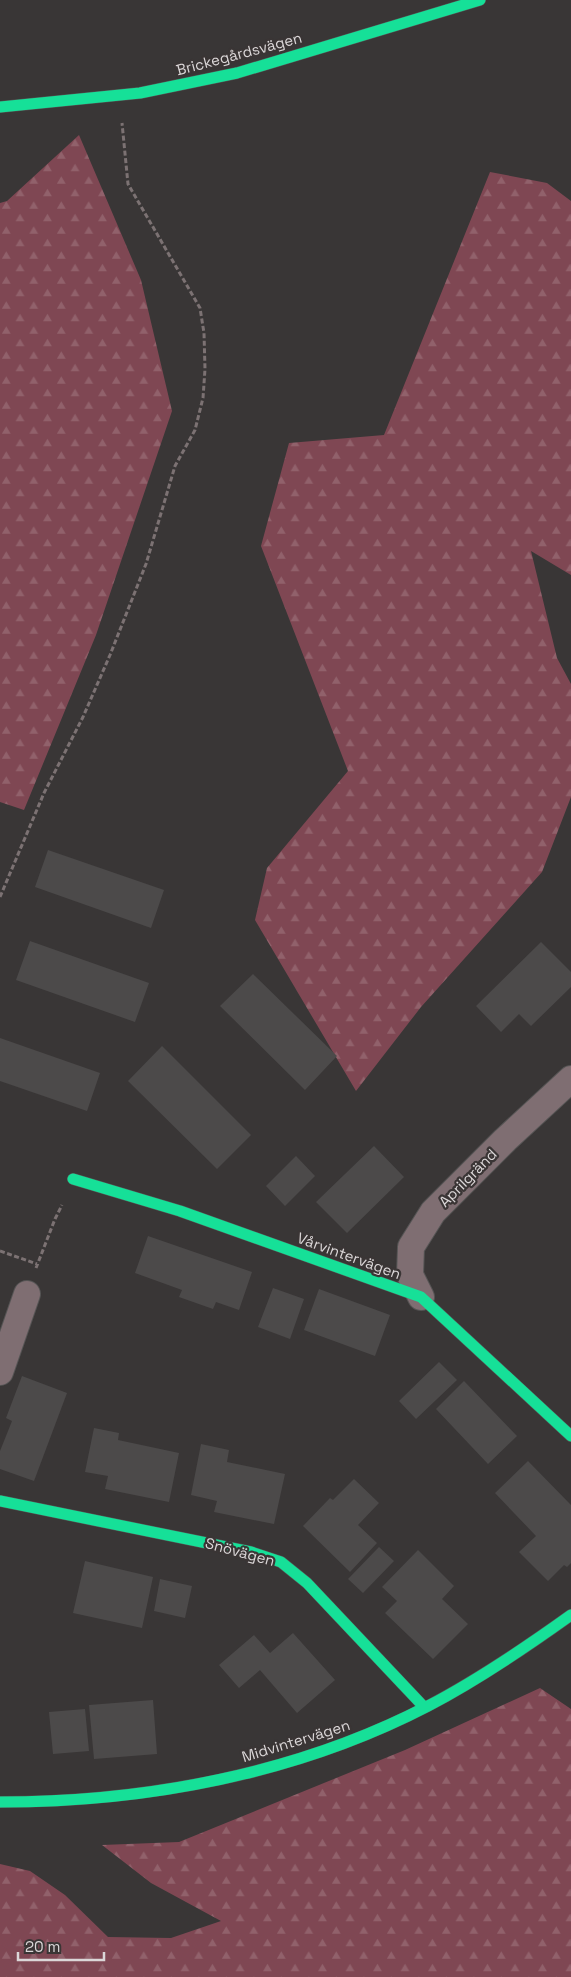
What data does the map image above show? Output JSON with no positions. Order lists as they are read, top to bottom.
{
  "streets": {
    "street": [
      "Brickegårdsvägen",
      "Aprilgränd",
      "Vårvintervägen",
      "Snövägen",
      "Midvintervägen"
    ]
  },
  "crossings": [
    ["Aprilgränd", "Vårvintervägen"],
    ["Snövägen", "Midvintervägen"]
  ],
  "scale_bar": "20 m"
}
